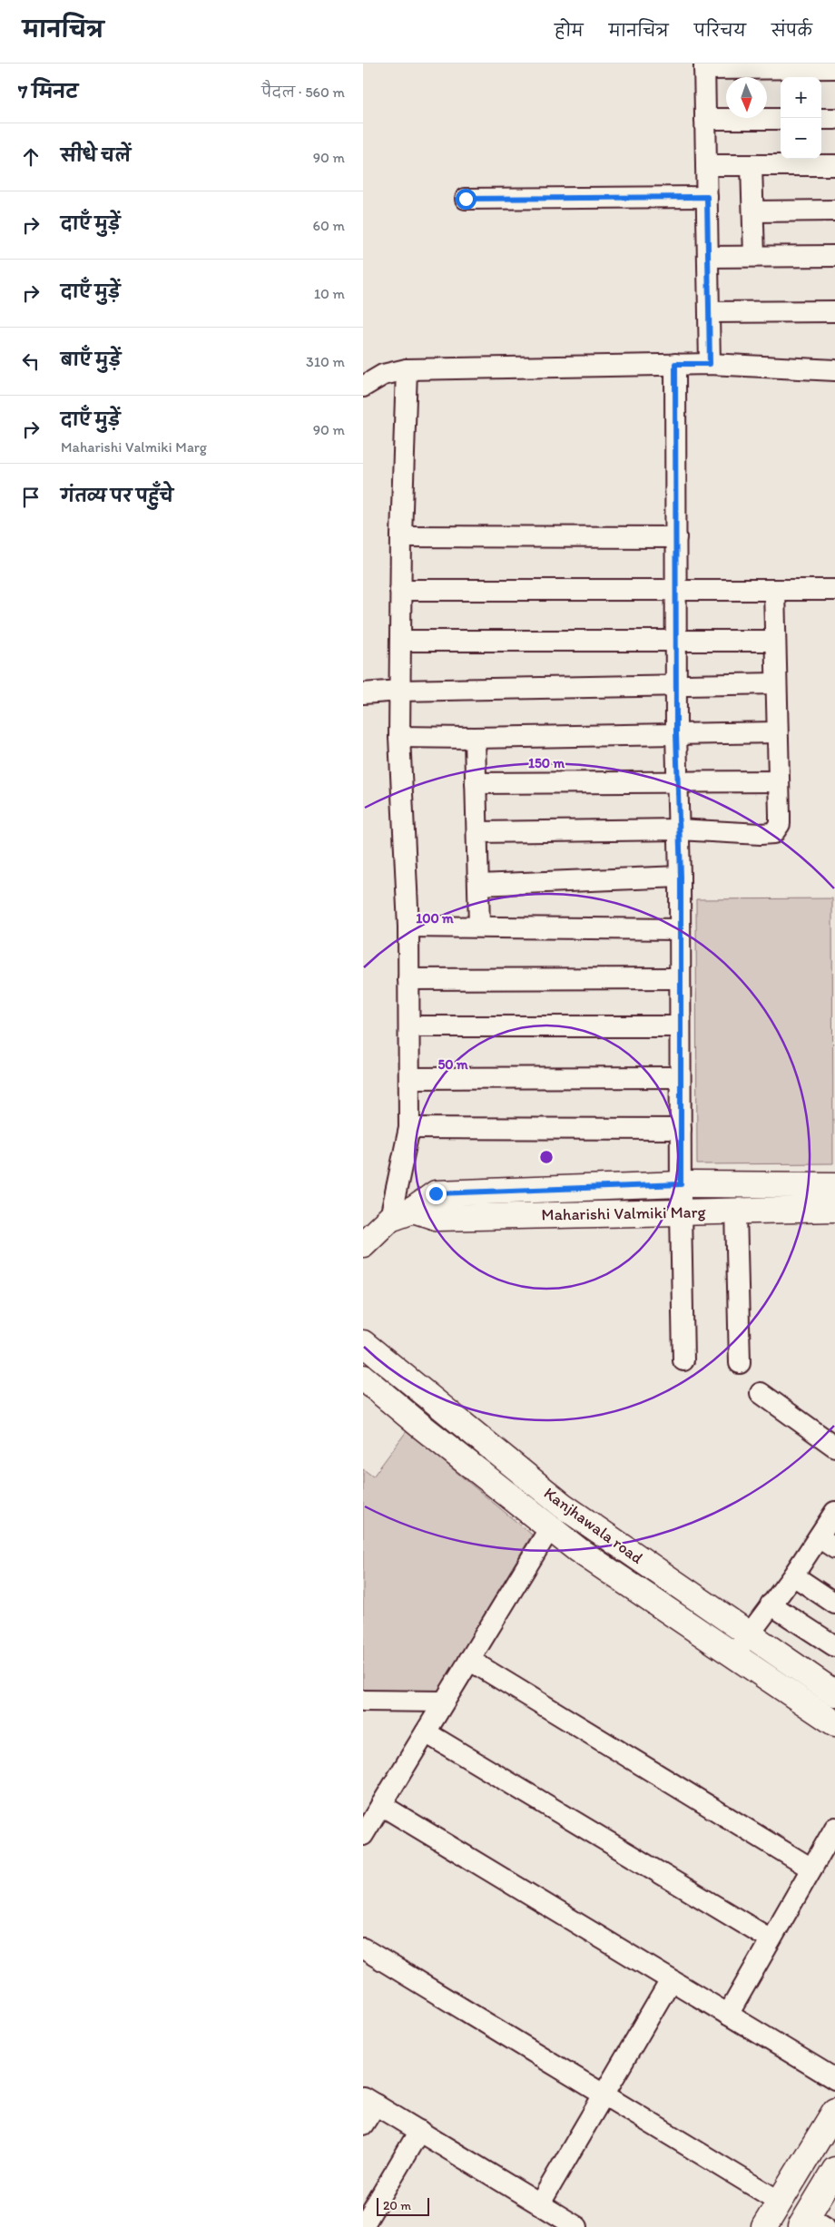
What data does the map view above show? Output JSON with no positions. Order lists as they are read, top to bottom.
{
  "streets": {
    "main road": ["Maharishi Valmiki Marg", "Kanjhawala road"]
  },
  "scale_bar": "20 m",
  "north": "bottom",
  "page": {
    "header": "मानचित्र",
    "nav": [
      "होम",
      "मानचित्र",
      "परिचय",
      "संपर्क"
    ],
    "heading": ["7 मिनट", "पैदल · 560 m"],
    "map_buttons": ["+", "−"],
    "list": [
      ["सीधे चलें", "90 m"],
      ["दाएँ मुड़ें", "60 m"],
      ["दाएँ मुड़ें", "10 m"],
      ["बाएँ मुड़ें", "310 m"],
      ["दाएँ मुड़ें", "Maharishi Valmiki Marg", "90 m"],
      "गंतव्य पर पहुँचे"
    ],
    "scale": "20 m"
  },
  "rings": ["150 m", "100 m", "50 m"]
}
